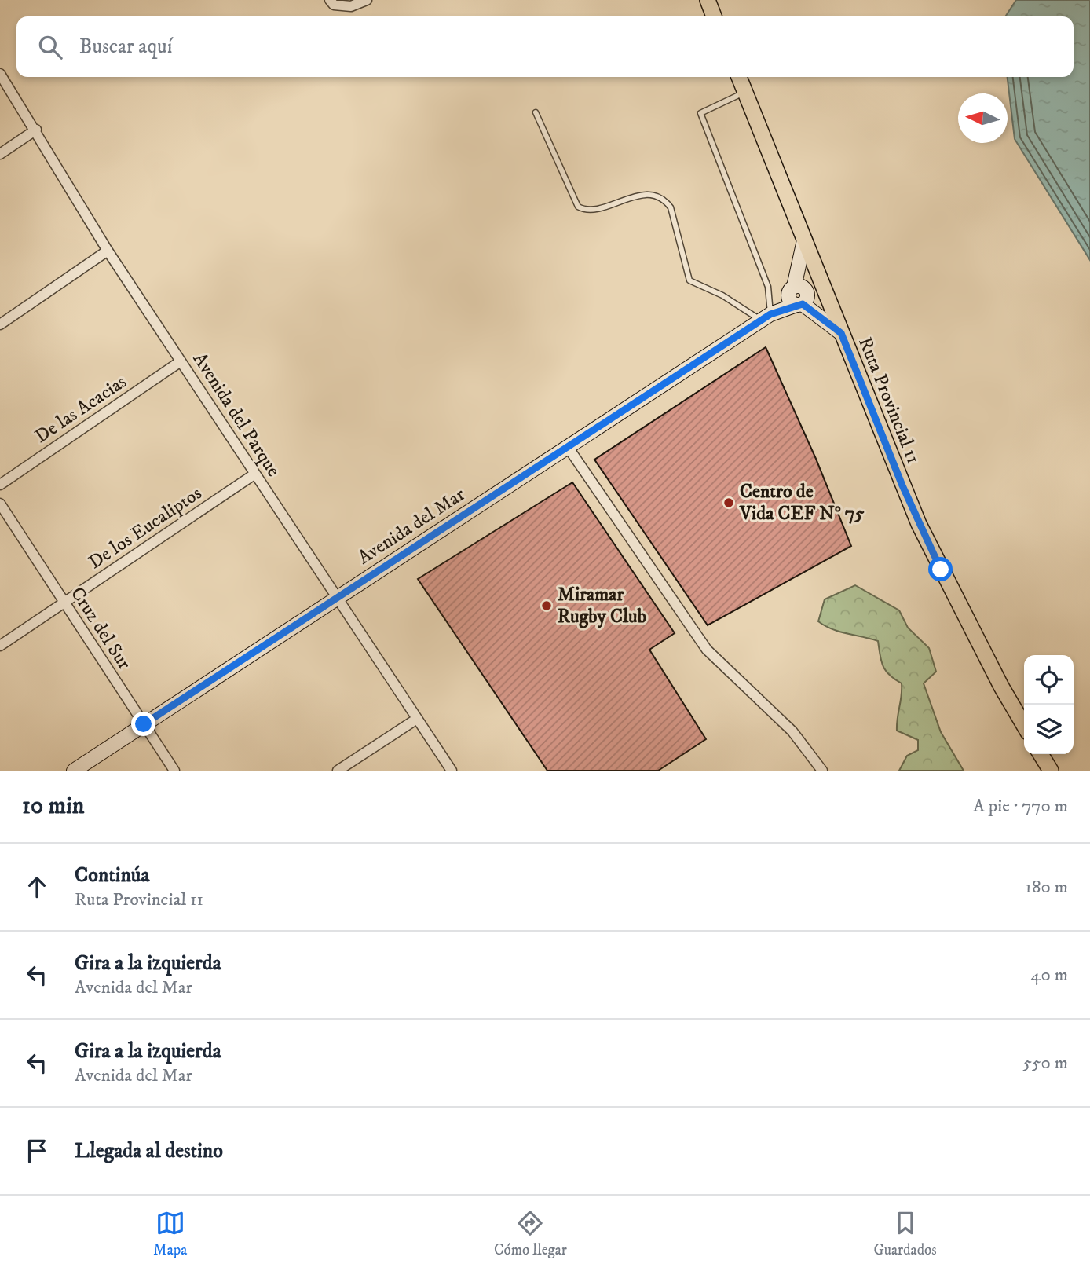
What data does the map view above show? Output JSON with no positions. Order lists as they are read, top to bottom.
{
  "streets": {
    "main road": ["Ruta Provincial 11", "Avenida del Mar"],
    "street": [
      "De las Acacias",
      "Avenida del Parque",
      "De los Eucaliptos",
      "Cruz del Sur"
    ]
  },
  "crossings": [
    ["Ruta Provincial 11", "Avenida del Mar"],
    ["De las Acacias", "Avenida del Parque"],
    ["Avenida del Parque", "Avenida del Mar"],
    ["Avenida del Parque", "De los Eucaliptos"],
    ["Avenida del Mar", "Cruz del Sur"],
    ["De los Eucaliptos", "Cruz del Sur"]
  ],
  "places": ["Centro de Vida CEF N° 75", "Miramar Rugby Club"],
  "north": "left",
  "page": {
    "search": "Buscar aquí",
    "heading": ["10 min", "A pie · 770 m"],
    "list": [
      ["Continúa", "Ruta Provincial 11", "180 m"],
      ["Gira a la izquierda", "Avenida del Mar", "40 m"],
      ["Gira a la izquierda", "Avenida del Mar", "550 m"],
      "Llegada al destino"
    ],
    "nav": ["Mapa", "Cómo llegar", "Guardados"]
  }
}
